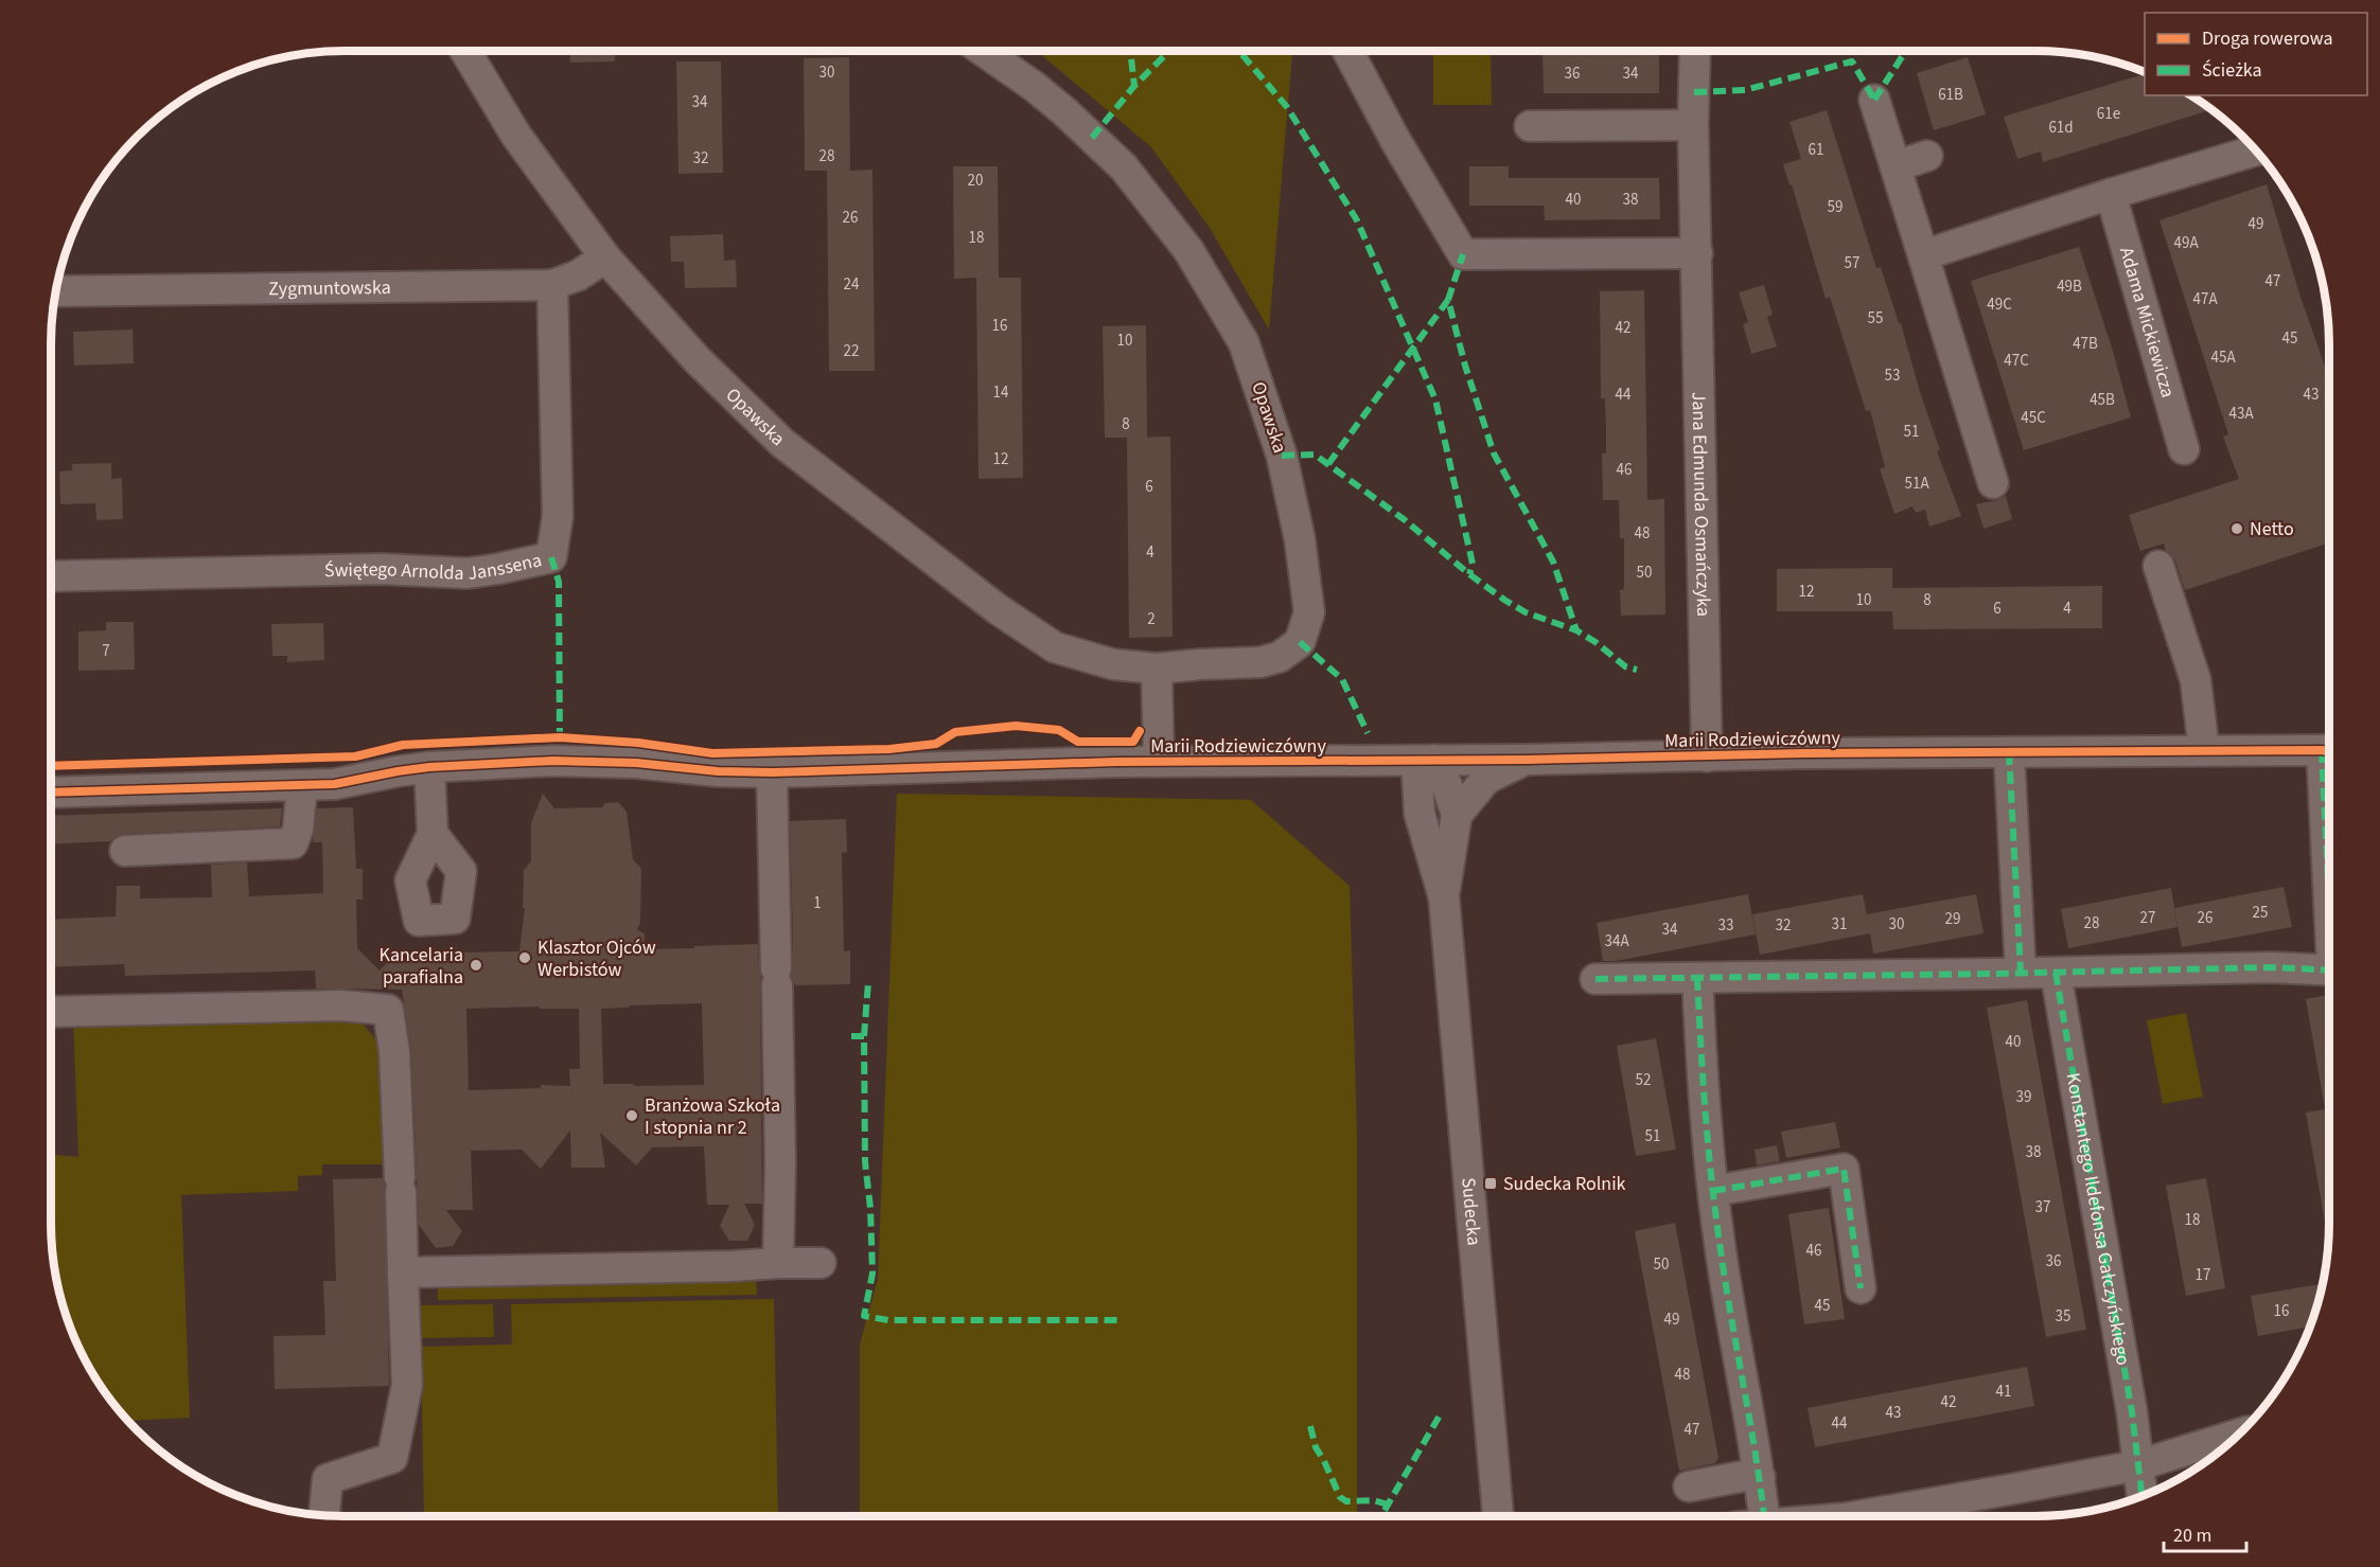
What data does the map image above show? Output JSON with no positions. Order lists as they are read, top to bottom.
{
  "streets": {
    "street": [
      "Zygmuntowska",
      "Adama Mickiewicza",
      "Opawska",
      "Jana Edmunda Osmańczyka",
      "Świętego Arnolda Janssena",
      "Marii Rodziewiczówny",
      "Sudecka",
      "Konstantego Ildefonsa Gałczyńskiego"
    ]
  },
  "crossings": [
    ["Zygmuntowska", "Opawska"],
    ["Zygmuntowska", "Świętego Arnolda Janssena"],
    ["Jana Edmunda Osmańczyka", "Marii Rodziewiczówny"],
    ["Marii Rodziewiczówny", "Sudecka"]
  ],
  "places": {
    "other": [
      "Netto",
      "Klasztor Ojców Werbistów",
      "Kancelaria parafialna",
      "Branżowa Szkoła I stopnia nr 2"
    ],
    "transit": ["Sudecka Rolnik"]
  },
  "house_numbers": [
    "30",
    "36",
    "34",
    "61B",
    "34",
    "61e",
    "61d",
    "61",
    "28",
    "32",
    "20",
    "40",
    "38",
    "59",
    "26",
    "49",
    "18",
    "49A",
    "57",
    "47",
    "24",
    "49B",
    "47A",
    "49C",
    "55",
    "16",
    "42",
    "45",
    "10",
    "47B",
    "22",
    "45A",
    "47C",
    "53",
    "14",
    "44",
    "43",
    "45B",
    "43A",
    "45C",
    "8",
    "51",
    "12",
    "46",
    "51A",
    "6",
    "48",
    "4",
    "50",
    "12",
    "10",
    "8",
    "6",
    "4",
    "2",
    "7",
    "1",
    "25",
    "27",
    "26",
    "29",
    "28",
    "31",
    "30",
    "33",
    "32",
    "34",
    "34A",
    "40",
    "52",
    "39",
    "51",
    "38",
    "37",
    "18",
    "46",
    "36",
    "50",
    "17",
    "45",
    "16",
    "35",
    "49",
    "48",
    "41",
    "42",
    "43",
    "44",
    "47"
  ],
  "legend": ["Droga rowerowa", "Ścieżka"],
  "scale_bar": "20 m"
}
